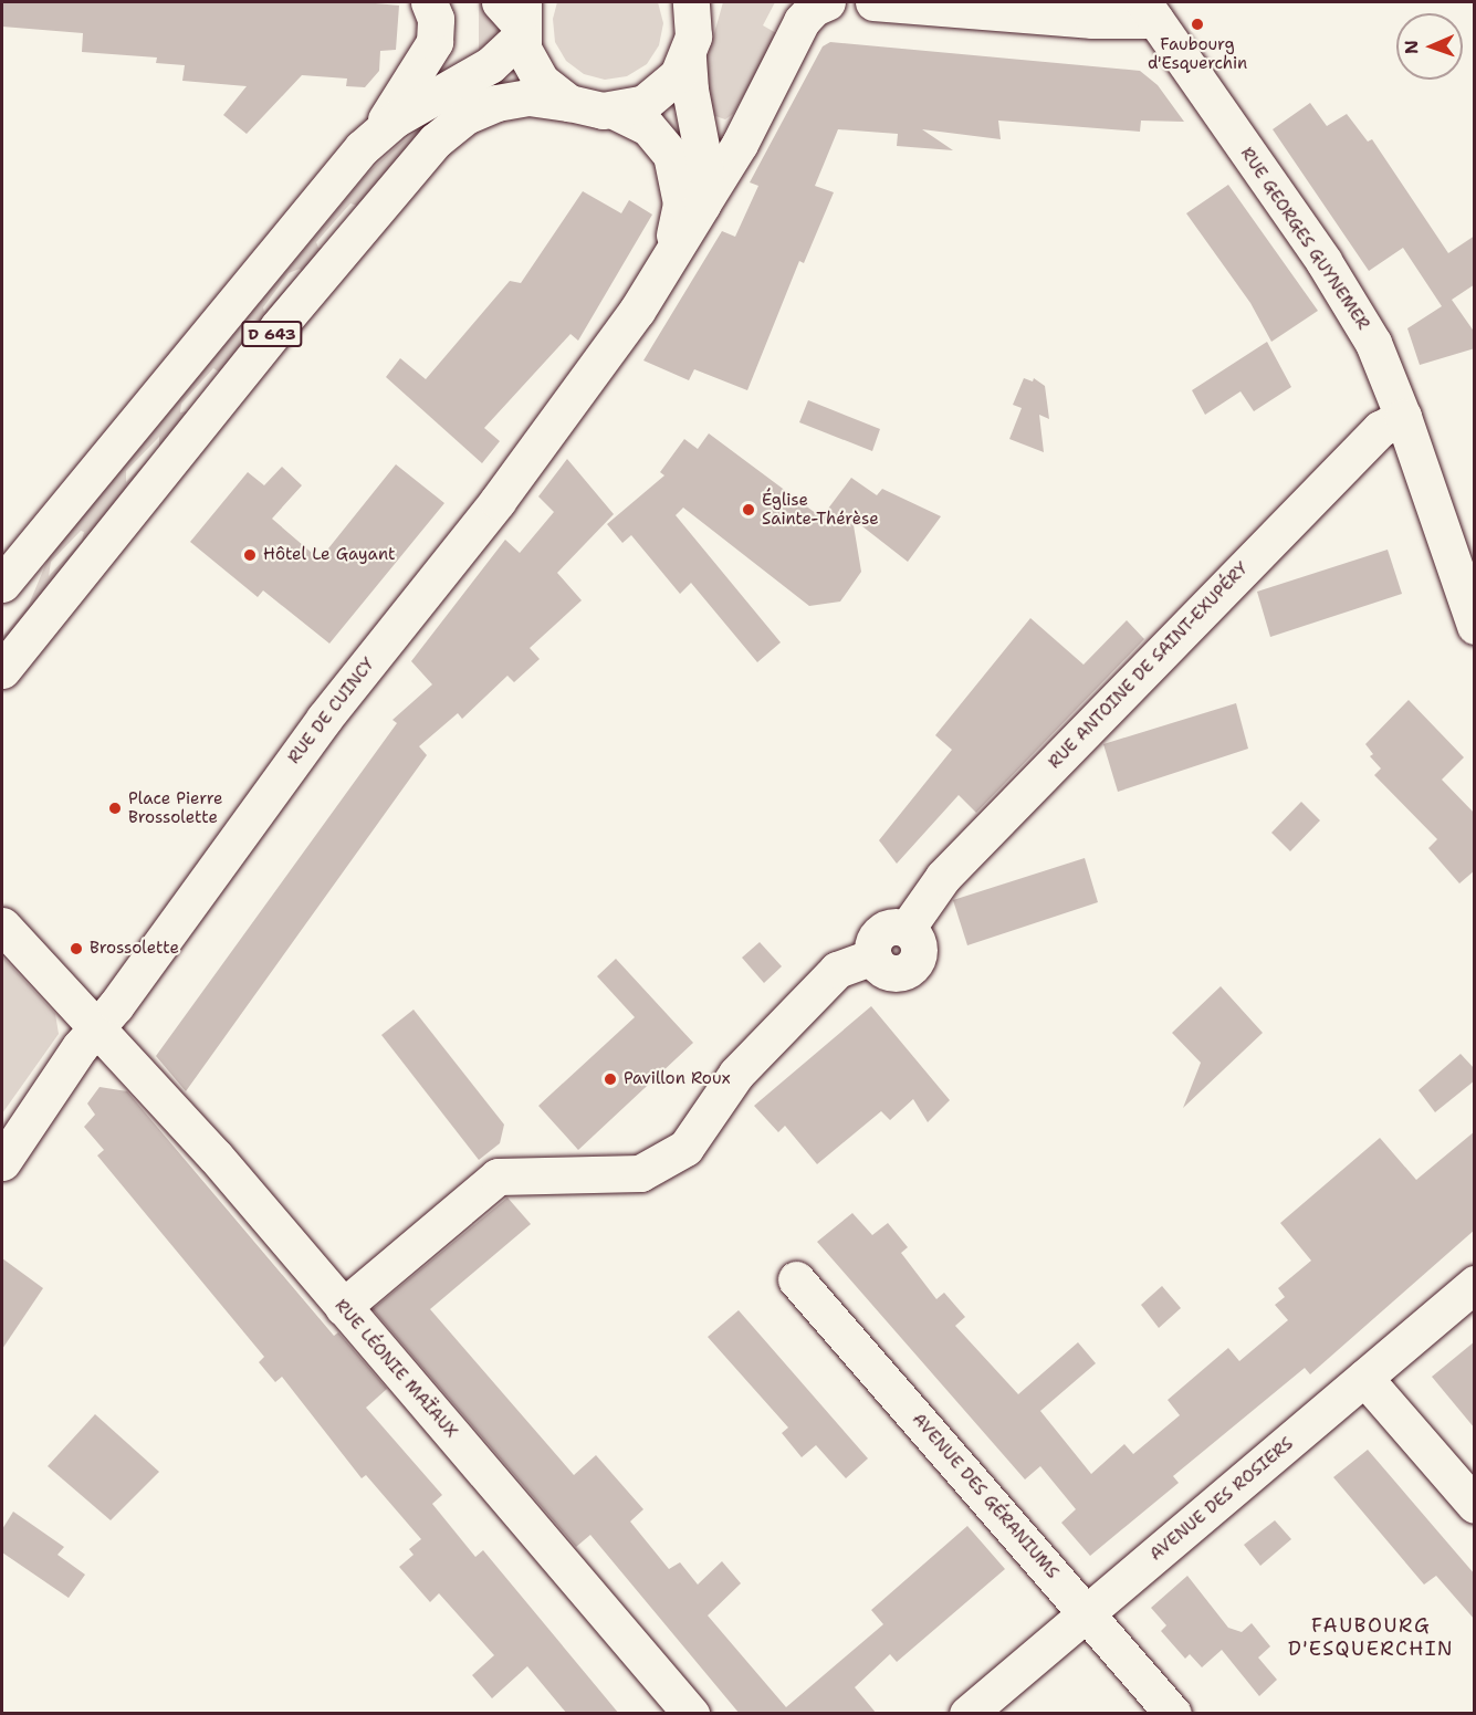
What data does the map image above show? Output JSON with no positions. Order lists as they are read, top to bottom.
{
  "streets": {
    "street": [
      "RUE GEORGES GUYNEMER",
      "D 643",
      "RUE ANTOINE DE SAINT-EXUPÉRY",
      "RUE DE CUINCY",
      "RUE LÉONIE MAÏAUX",
      "AVENUE DES GÉRANIUMS",
      "AVENUE DES ROSIERS"
    ]
  },
  "crossings": [
    ["RUE GEORGES GUYNEMER", "RUE ANTOINE DE SAINT-EXUPÉRY"],
    ["RUE ANTOINE DE SAINT-EXUPÉRY", "RUE LÉONIE MAÏAUX"],
    ["RUE DE CUINCY", "RUE LÉONIE MAÏAUX"],
    ["AVENUE DES GÉRANIUMS", "AVENUE DES ROSIERS"]
  ],
  "districts": ["FAUBOURG D'ESQUERCHIN"],
  "places": [
    "Faubourg d'Esquerchin",
    "Église Sainte-Thérèse",
    "Hôtel Le Gayant",
    "Place Pierre Brossolette",
    "Brossolette",
    "Pavillon Roux"
  ],
  "north": "left"
}
